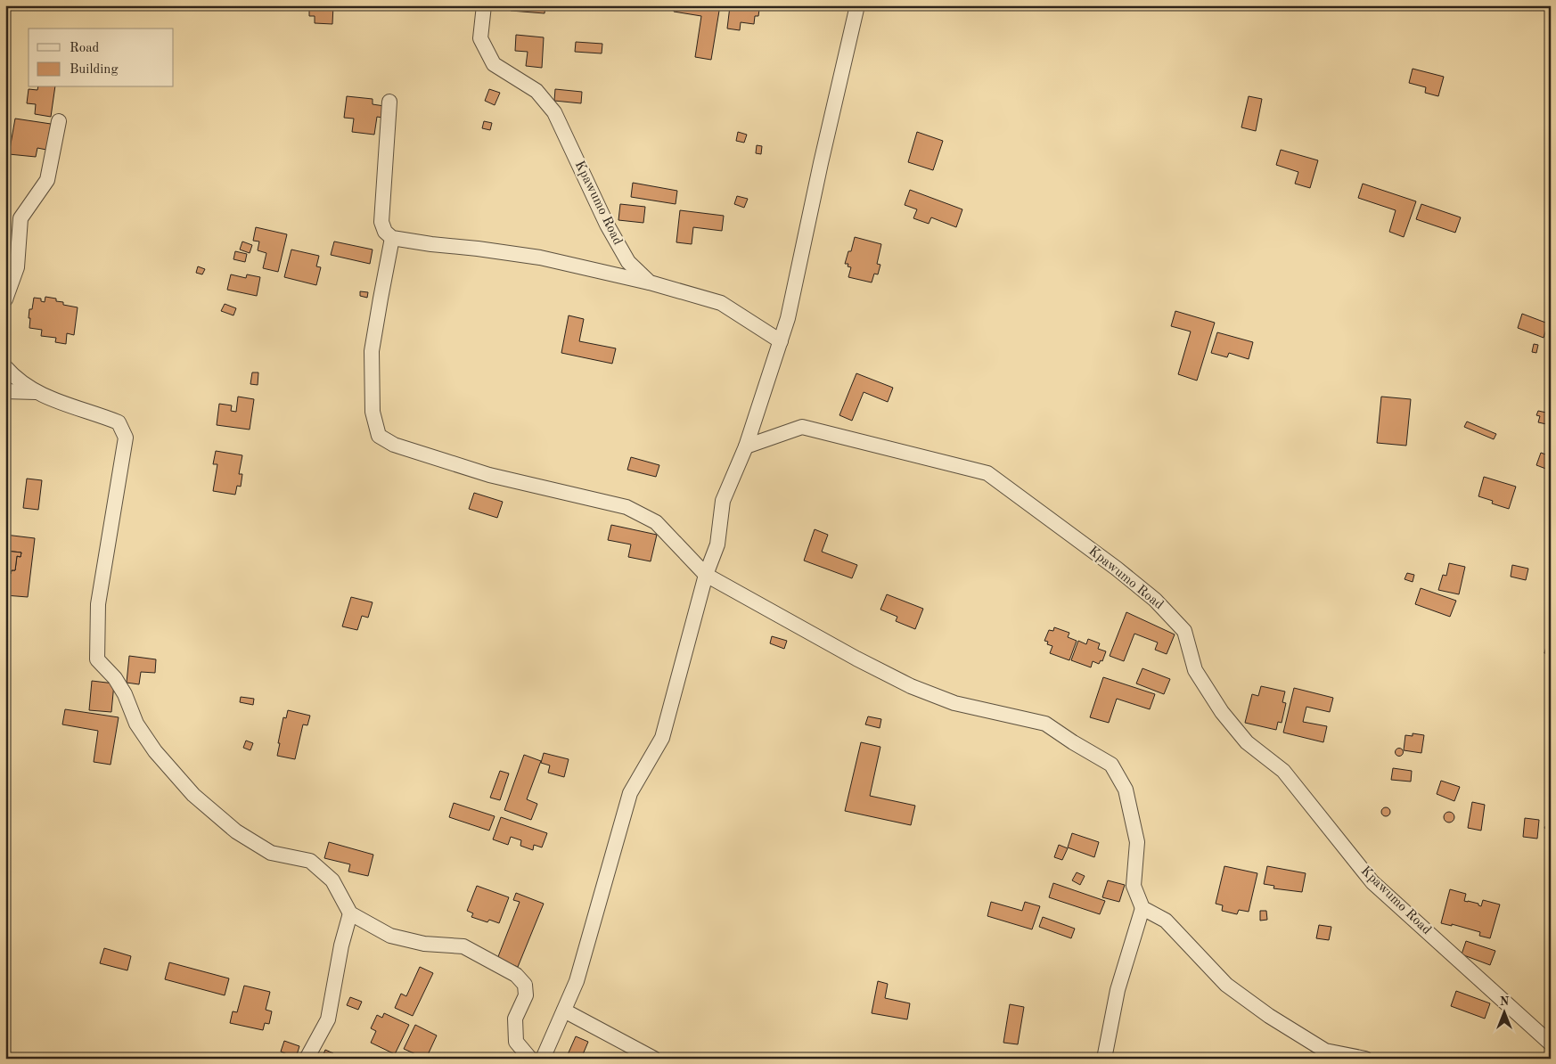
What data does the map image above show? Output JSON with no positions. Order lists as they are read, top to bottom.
{
  "streets": {
    "street": ["Kpawumo Road"]
  },
  "legend": ["Road", "Building"],
  "north": "top"
}
